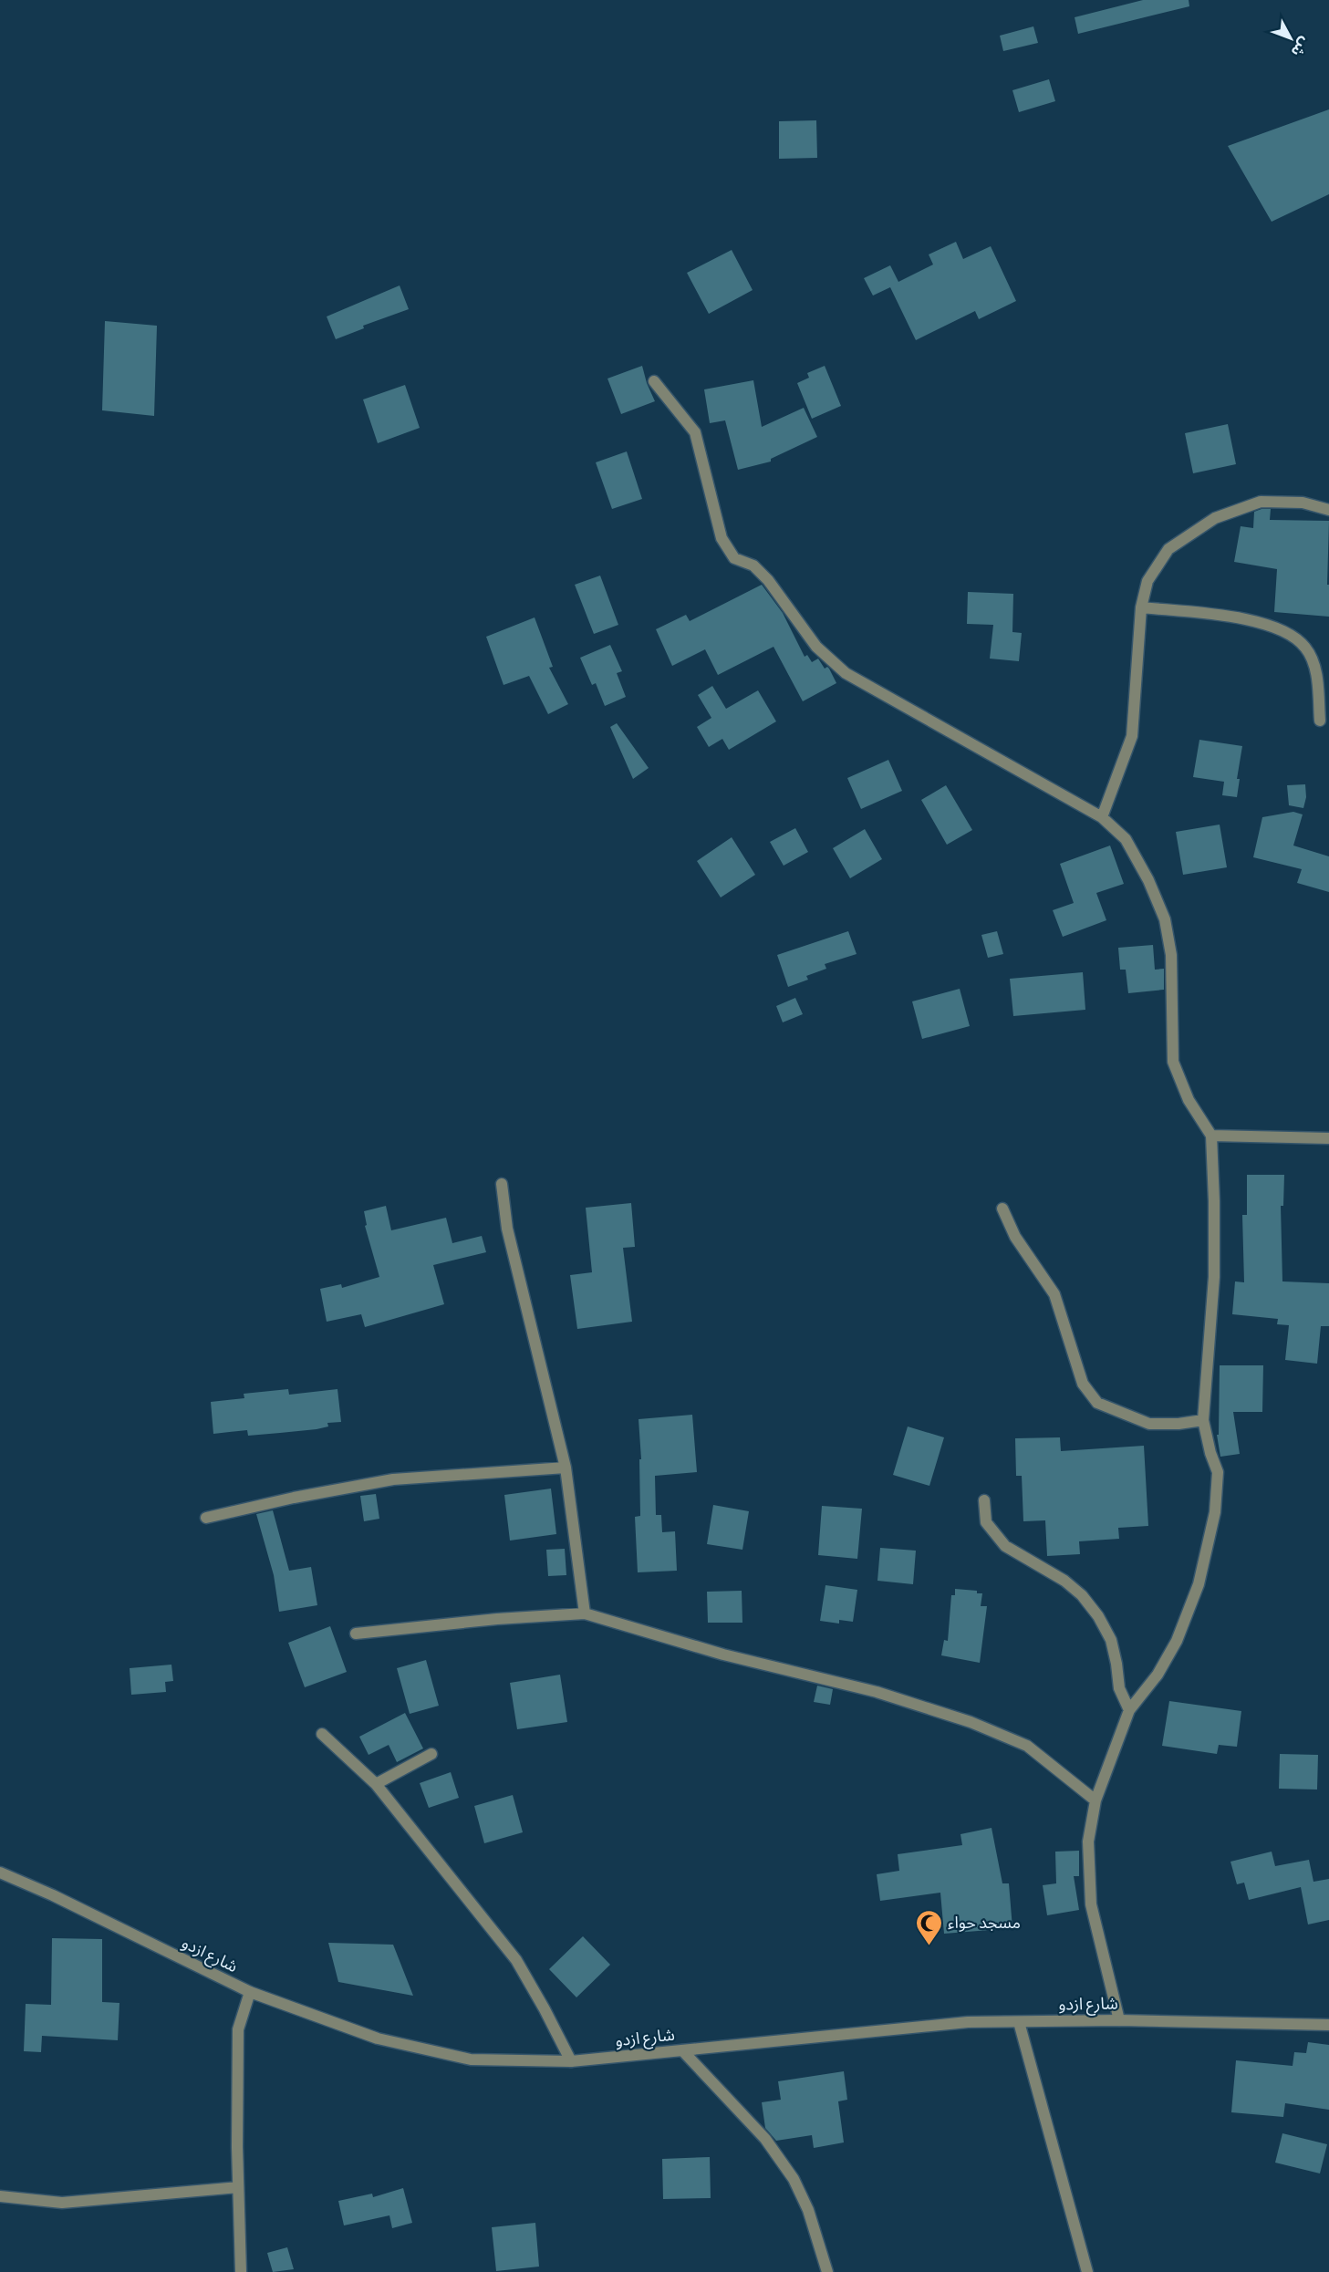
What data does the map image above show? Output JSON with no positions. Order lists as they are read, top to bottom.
{
  "streets": {
    "street": ["شارع ازدو"]
  },
  "places": {
    "mosque": ["مسجد حواء"]
  },
  "north": "bottom right"
}
